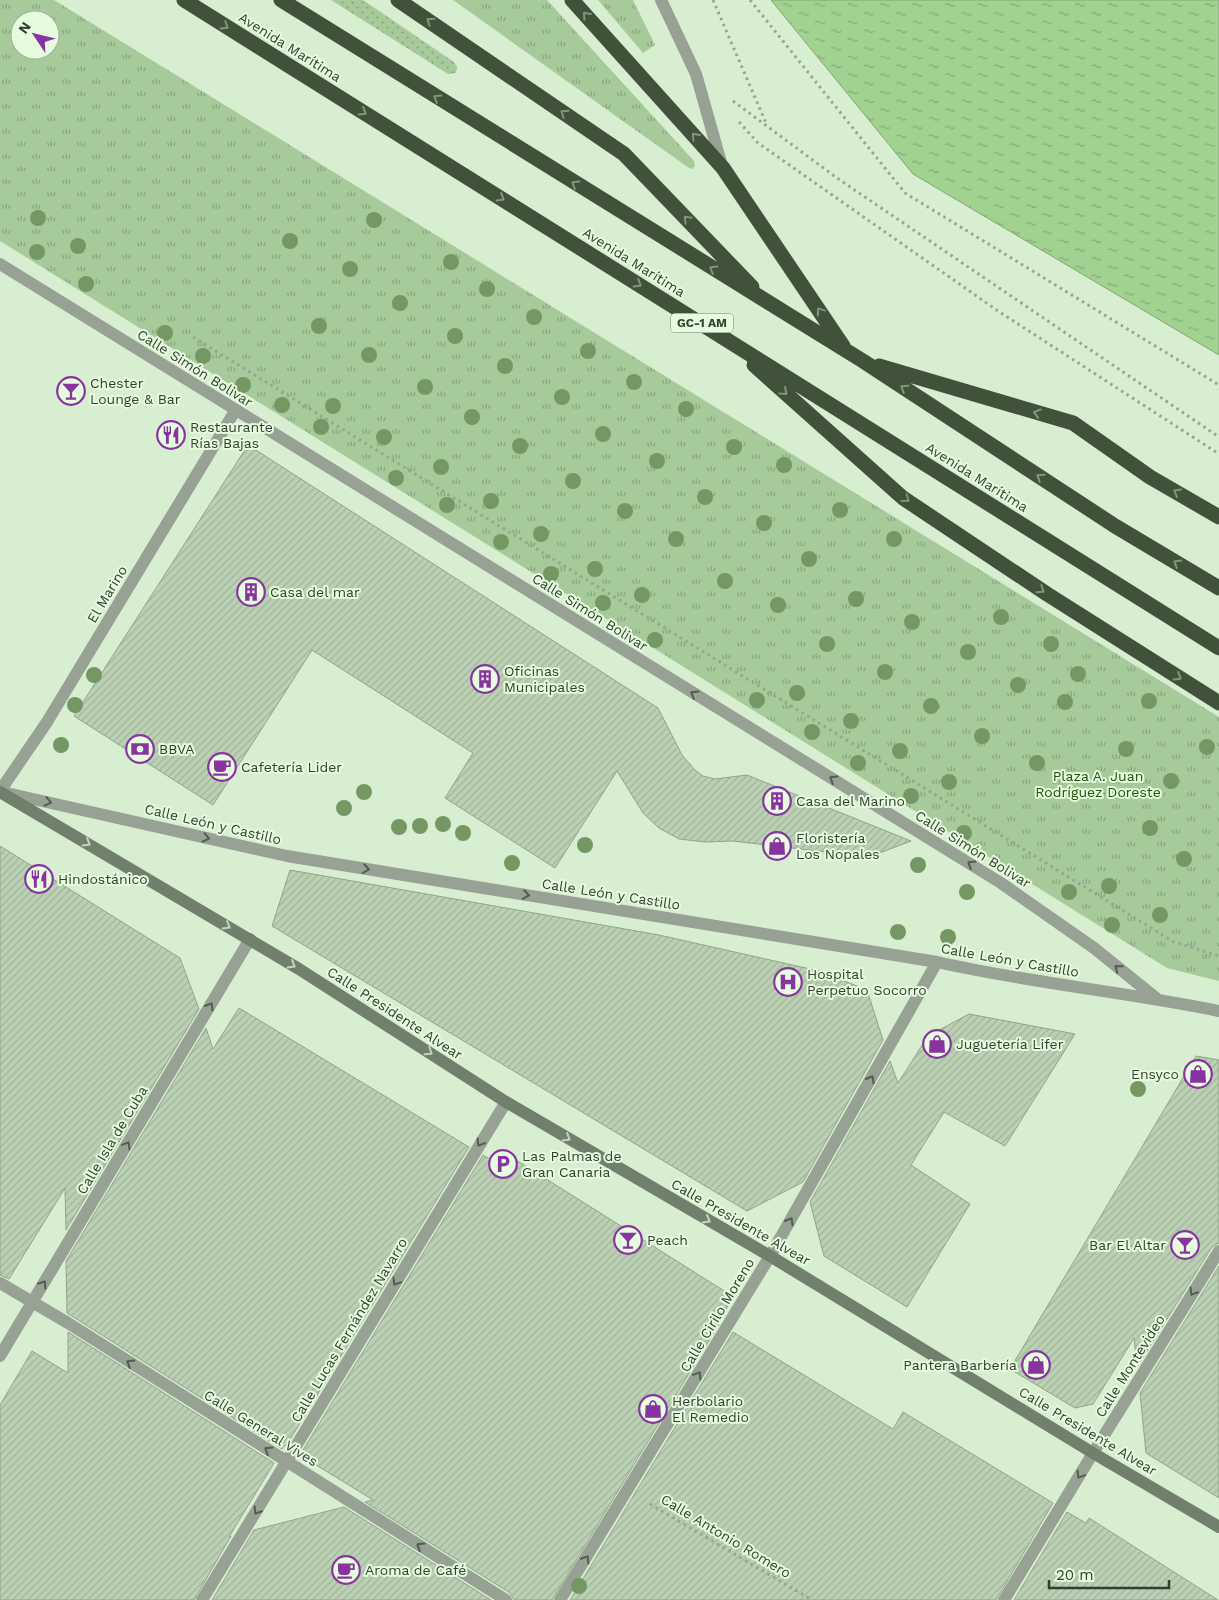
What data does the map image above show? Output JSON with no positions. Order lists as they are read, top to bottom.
{
  "streets": {
    "highway": ["Avenida Marítima", "GC-1 AM"],
    "street": [
      "Calle Simón Bolivar",
      "El Marino",
      "Calle León y Castillo",
      "Calle Presidente Alvear",
      "Calle Isla de Cuba",
      "Calle Cirilo Moreno",
      "Calle Lucas Fernández Navarro",
      "Calle Montevideo",
      "Calle General Vives"
    ],
    "path": ["Calle Antonio Romero"]
  },
  "crossings": [
    ["Calle Simón Bolivar", "El Marino"],
    ["Calle Simón Bolivar", "Calle León y Castillo"],
    ["El Marino", "Calle León y Castillo"],
    ["Calle León y Castillo", "Calle Cirilo Moreno"],
    ["Calle Presidente Alvear", "Calle Isla de Cuba"],
    ["Calle Presidente Alvear", "Calle Cirilo Moreno"],
    ["Calle Presidente Alvear", "Calle Lucas Fernández Navarro"],
    ["Calle Presidente Alvear", "Calle Montevideo"],
    ["Calle Isla de Cuba", "Calle General Vives"],
    ["Calle Cirilo Moreno", "Calle Antonio Romero"],
    ["Calle Lucas Fernández Navarro", "Calle General Vives"]
  ],
  "one_way": [
    "Calle Simón Bolivar",
    "Calle Presidente Alvear",
    "Calle Isla de Cuba",
    "Calle Cirilo Moreno",
    "Calle Lucas Fernández Navarro",
    "Calle Montevideo",
    "Calle General Vives"
  ],
  "parks": ["Plaza A. Juan Rodríguez Doreste"],
  "places": {
    "bar": ["Chester Lounge & Bar", "Peach", "Bar El Altar"],
    "restaurant": ["Restaurante Rías Bajas", "Hindostánico"],
    "building": ["Casa del mar", "Oficinas Municipales", "Casa del Marino"],
    "bank": ["BBVA"],
    "cafe": ["Cafetería Lider", "Aroma de Café"],
    "shop": [
      "Floristería Los Nopales",
      "Juguetería Lifer",
      "Ensyco",
      "Pantera Barbería",
      "Herbolario El Remedio"
    ],
    "hospital": ["Hospital Perpetuo Socorro"],
    "parking": ["Las Palmas de Gran Canaria"]
  },
  "scale_bar": "20 m",
  "north": "top left"
}
